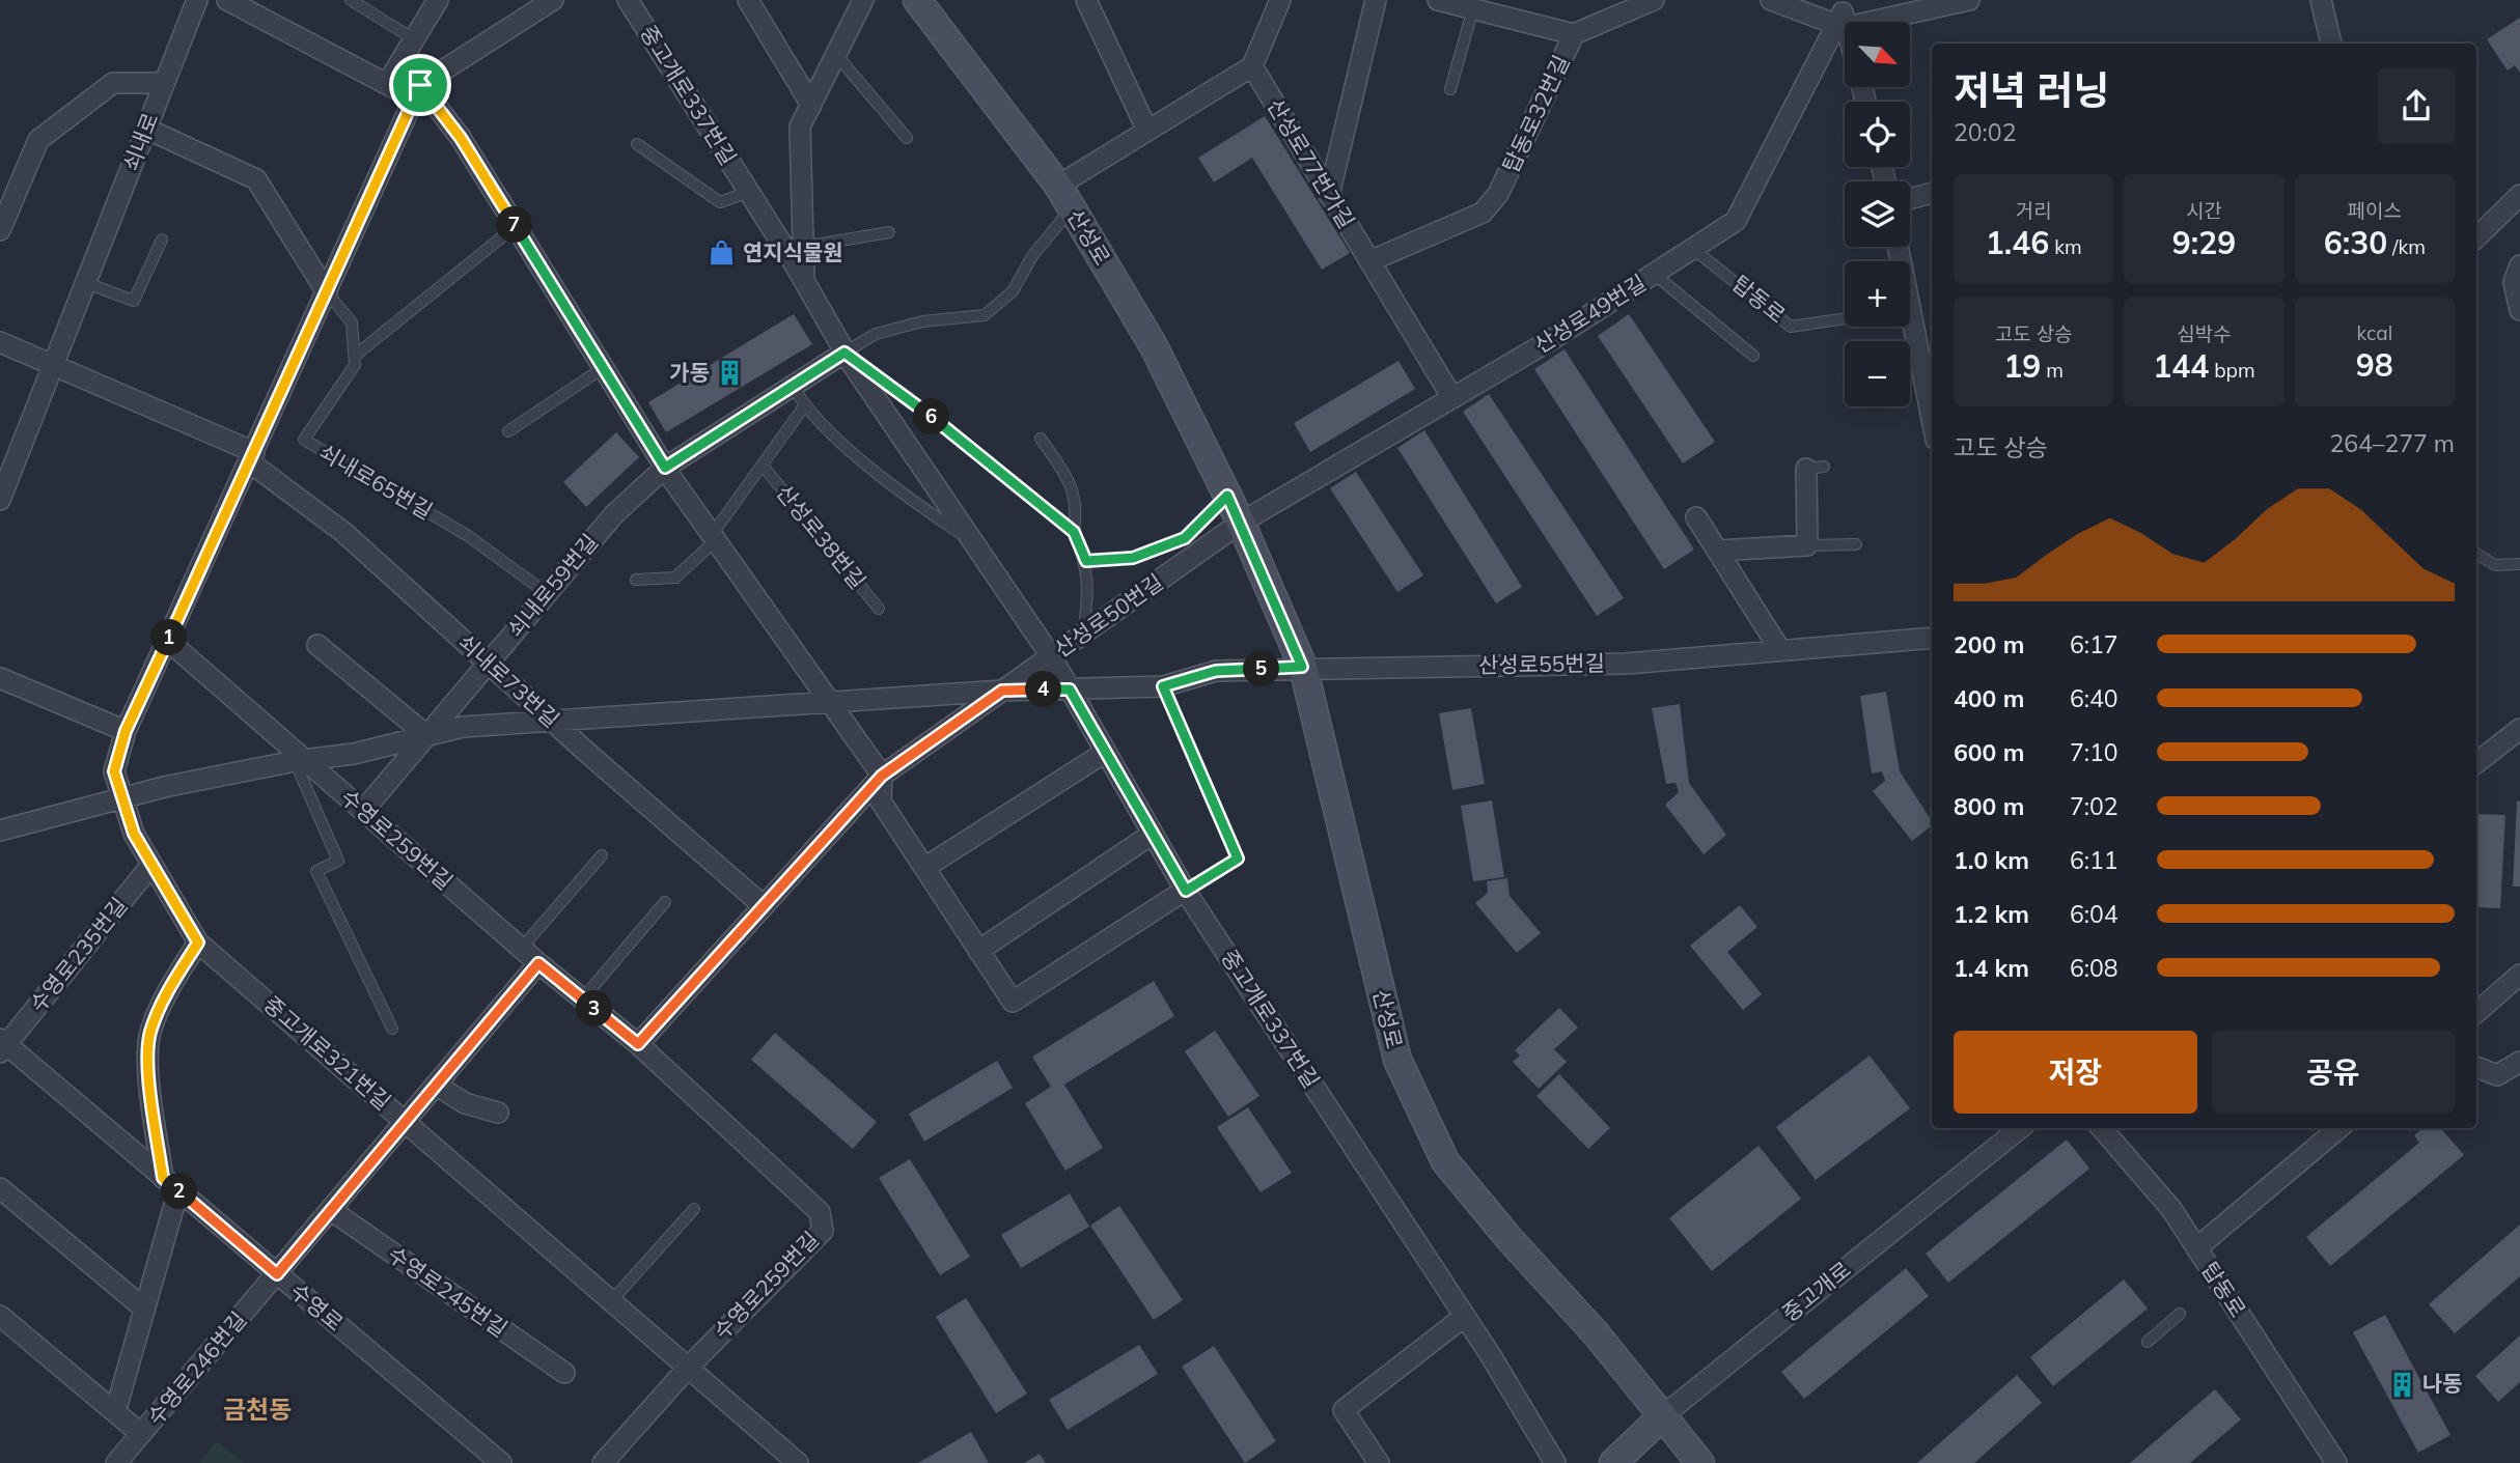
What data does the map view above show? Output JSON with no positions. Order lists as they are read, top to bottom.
{
  "streets": {
    "street": [
      "중고개로337번길",
      "탑동로32번길",
      "쇠내로",
      "산성로77번가길",
      "산성로",
      "탑동로",
      "산성로49번길",
      "쇠내로59번길",
      "산성로50번길",
      "산성로55번길",
      "쇠내로73번길",
      "수영로259번길",
      "수영로235번길",
      "중고개로321번길",
      "수영로245번길",
      "중고개로",
      "수영로",
      "수영로246번길"
    ],
    "lane": ["쇠내로65번길", "산성로38번길"]
  },
  "crossings": [
    ["중고개로337번길", "산성로38번길"],
    ["중고개로337번길", "쇠내로59번길"],
    ["중고개로337번길", "산성로50번길"],
    ["중고개로337번길", "산성로55번길"],
    ["탑동로32번길", "산성로77번가길"],
    ["쇠내로", "쇠내로73번길"],
    ["산성로77번가길", "산성로49번길"],
    ["산성로", "산성로49번길"],
    ["산성로", "산성로50번길"],
    ["산성로", "산성로55번길"],
    ["산성로", "중고개로"],
    ["탑동로", "산성로49번길"],
    ["산성로49번길", "산성로50번길"],
    ["쇠내로65번길", "쇠내로59번길"],
    ["쇠내로59번길", "쇠내로73번길"],
    ["쇠내로59번길", "수영로259번길"],
    ["산성로50번길", "산성로55번길"],
    ["산성로50번길", "쇠내로73번길"],
    ["산성로50번길", "수영로259번길"],
    ["쇠내로73번길", "중고개로321번길"],
    ["수영로259번길", "중고개로321번길"],
    ["수영로235번길", "중고개로321번길"],
    ["수영로235번길", "수영로"],
    ["수영로", "수영로246번길"]
  ],
  "districts": ["금천동"],
  "places": {
    "shop": ["연지식물원"],
    "building": ["가동", "나동"]
  },
  "north": "bottom right",
  "page": {
    "map_buttons": ["+", "−"],
    "heading": ["저녁 러닝", "20:02"],
    "stats": [
      ["거리", "1.46 km"],
      ["시간", "9:29"],
      ["페이스", "6:30 /km"],
      ["고도 상승", "19 m"],
      ["심박수", "144 bpm"],
      ["kcal", "98"]
    ],
    "pins": [
      "7",
      "6",
      "1",
      "5",
      "4",
      "3",
      "2"
    ],
    "chart": ["고도 상승", "264–277 m"],
    "list": [
      {
        "name": "200 m",
        "note": "6:17"
      },
      {
        "name": "400 m",
        "note": "6:40"
      },
      {
        "name": "600 m",
        "note": "7:10"
      },
      {
        "name": "800 m",
        "note": "7:02"
      },
      {
        "name": "1.0 km",
        "note": "6:11"
      },
      {
        "name": "1.2 km",
        "note": "6:04"
      },
      {
        "name": "1.4 km",
        "note": "6:08"
      }
    ],
    "buttons": ["저장", "공유"]
  }
}
